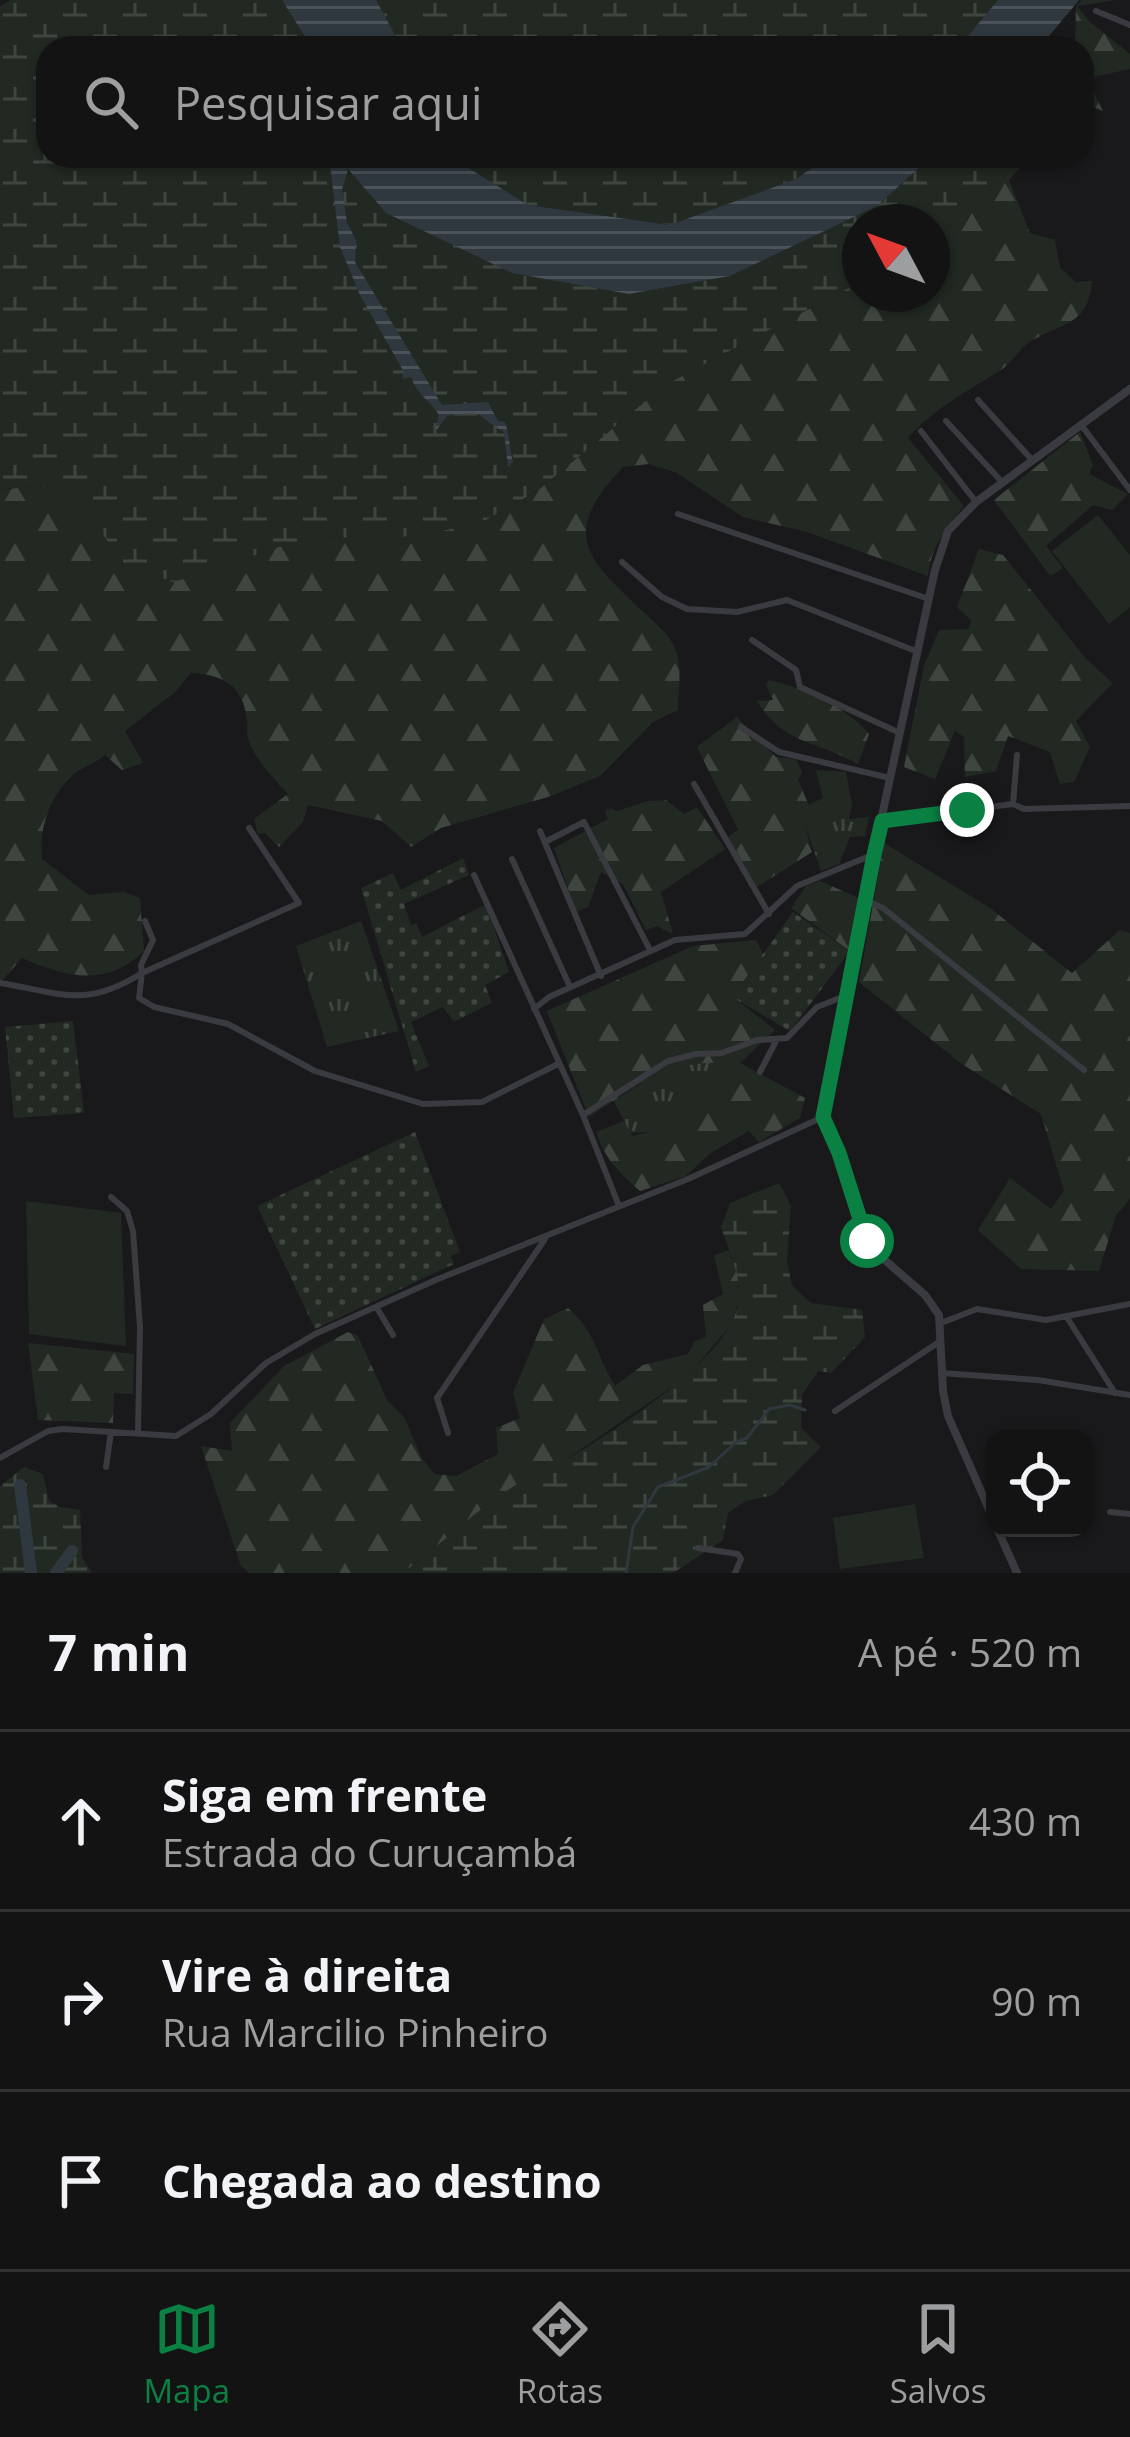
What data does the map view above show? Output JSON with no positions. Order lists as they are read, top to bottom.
{
  "north": "top left",
  "page": {
    "search": "Pesquisar aqui",
    "heading": ["7 min", "A pé · 520 m"],
    "list": [
      ["Siga em frente", "Estrada do Curuçambá", "430 m"],
      ["Vire à direita", "Rua Marcilio Pinheiro", "90 m"],
      "Chegada ao destino"
    ],
    "nav": ["Mapa", "Rotas", "Salvos"]
  }
}
